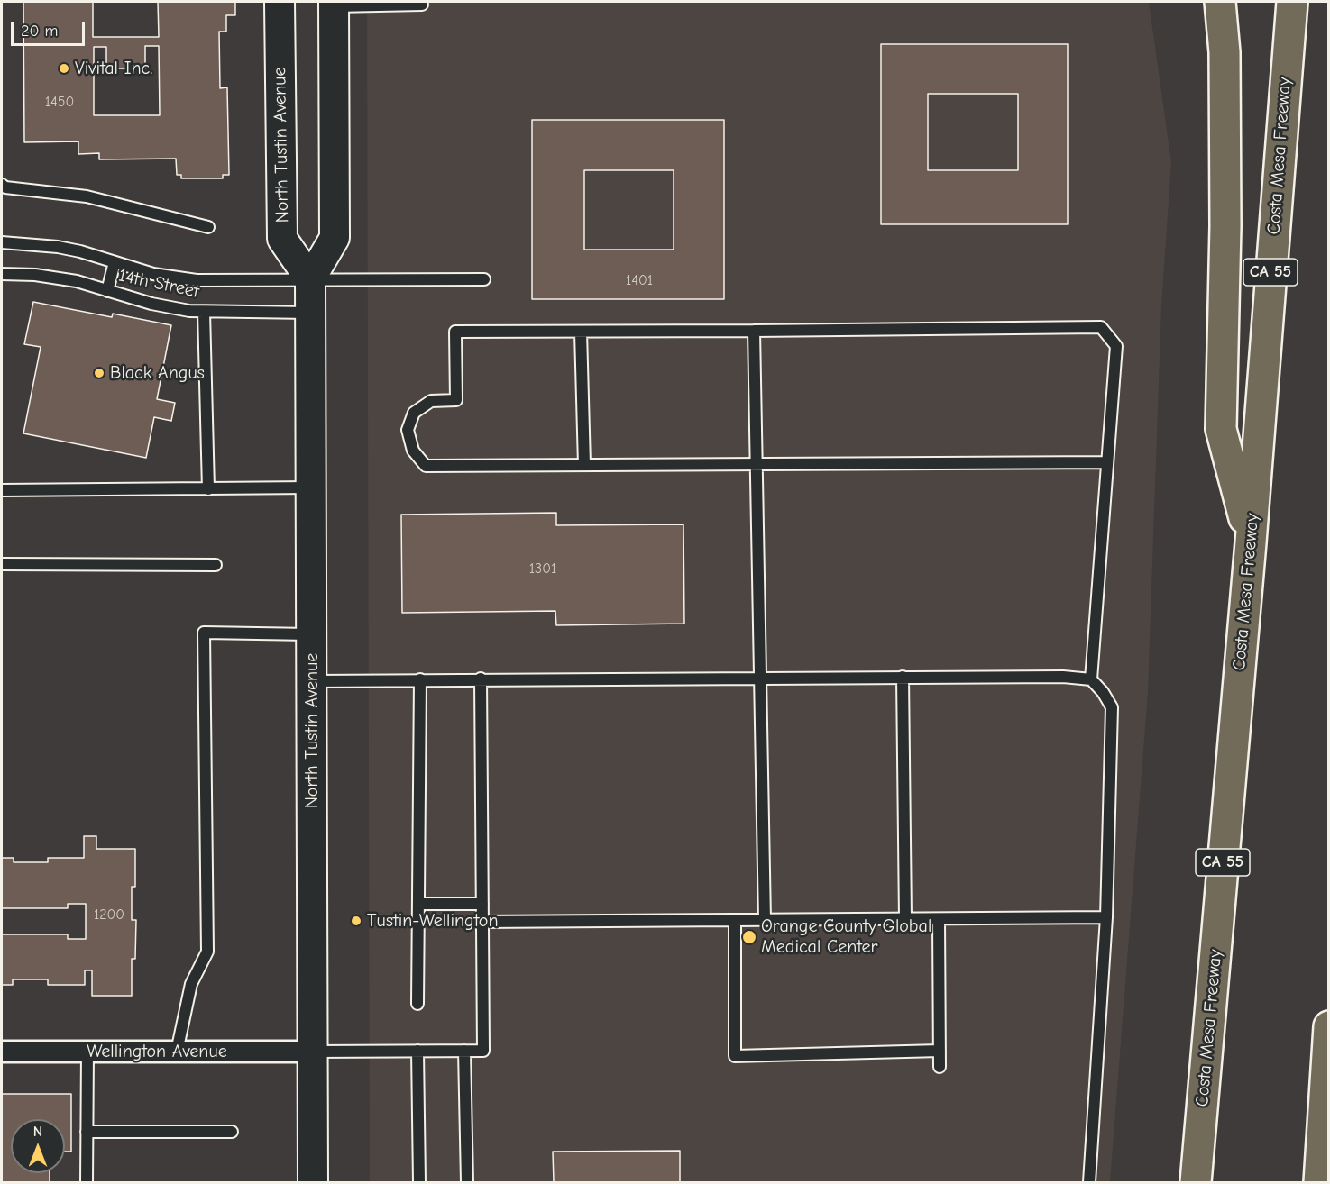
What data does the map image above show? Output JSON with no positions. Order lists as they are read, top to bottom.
{
  "streets": {
    "highway": ["Costa Mesa Freeway", "CA 55"],
    "main road": ["North Tustin Avenue"],
    "street": ["Wellington Avenue"],
    "lane": ["14th Street"]
  },
  "crossings": [
    ["North Tustin Avenue", "14th Street"],
    ["North Tustin Avenue", "Wellington Avenue"]
  ],
  "places": [
    "Vivital Inc.",
    "Black Angus",
    "Tustin-Wellington",
    "Orange County Global Medical Center"
  ],
  "house_numbers": [
    "1450",
    "1401",
    "1301",
    "1200"
  ],
  "scale_bar": "20 m",
  "north": "top"
}
